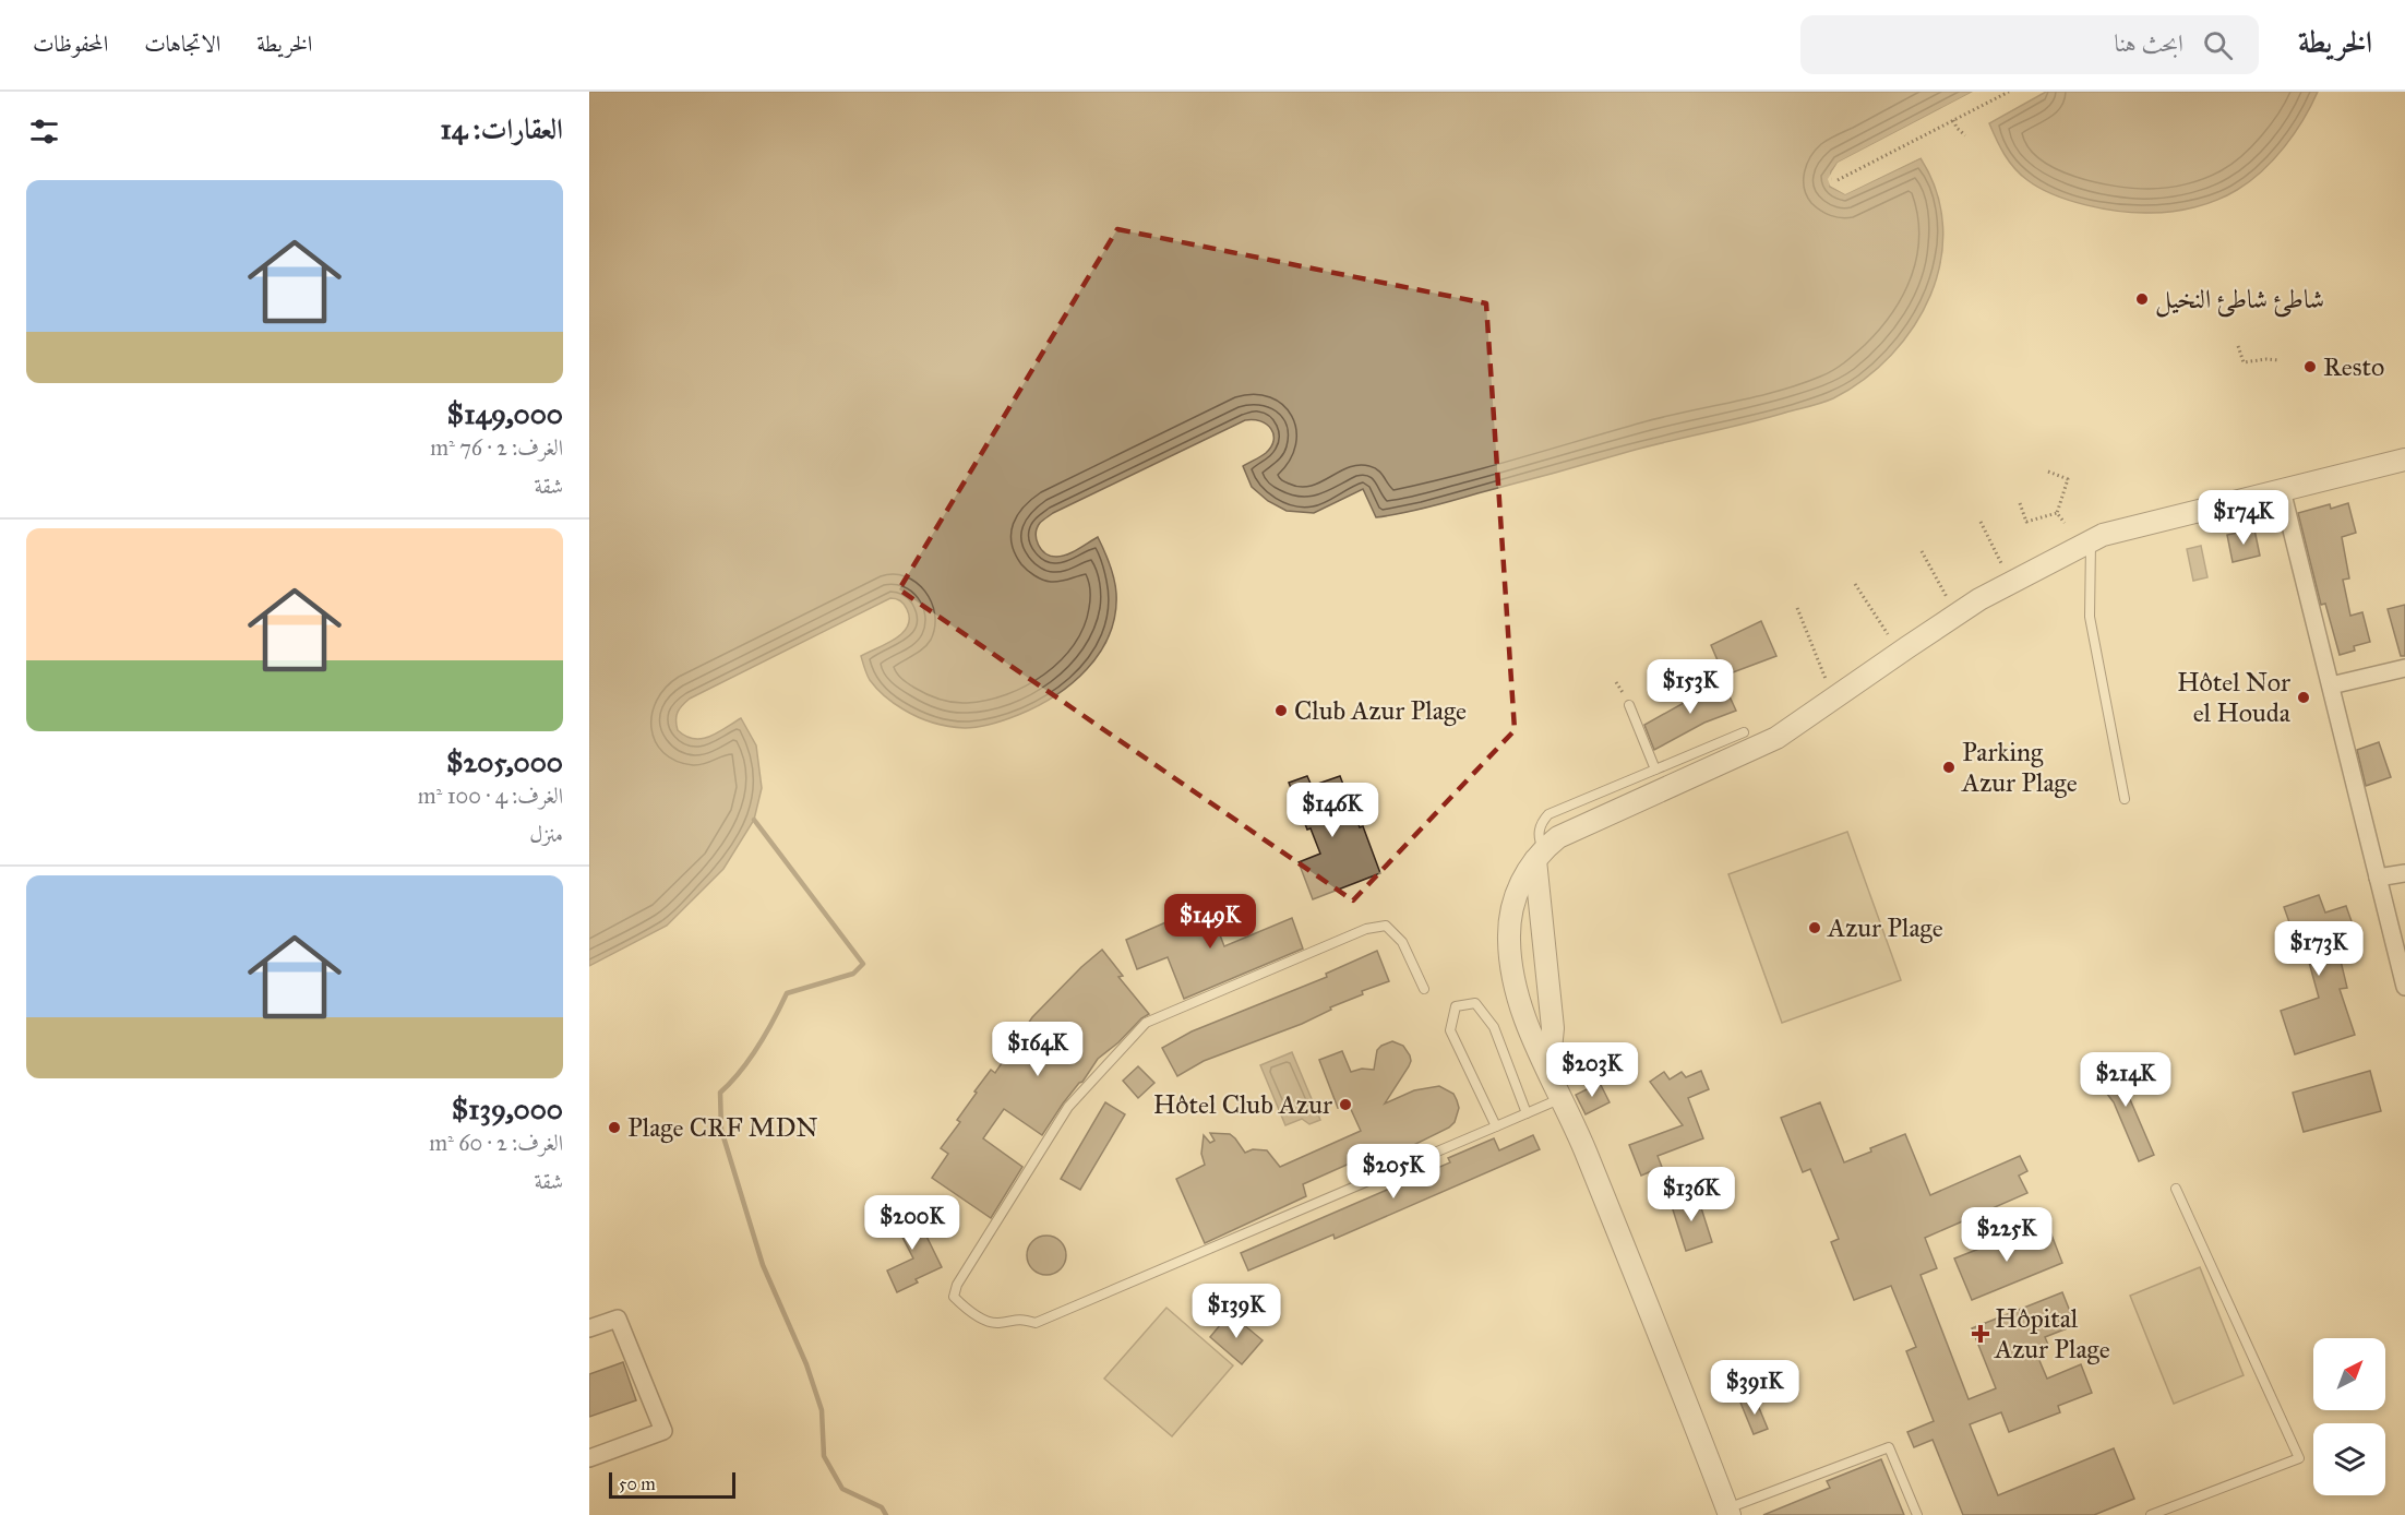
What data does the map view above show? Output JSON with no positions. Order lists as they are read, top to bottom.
{
  "places": {
    "other": [
      "شاطئ شاطئ النخيل",
      "Resto",
      "Hôtel Nor el Houda",
      "Club Azur Plage",
      "Parking Azur Plage",
      "Azur Plage",
      "Hôtel Club Azur",
      "Plage CRF MDN"
    ],
    "health": ["Hôpital Azur Plage"]
  },
  "scale_bar": "50 m",
  "north": "top right",
  "page": {
    "header": "الخريطة",
    "search": "ابحث هنا",
    "nav": ["الخريطة", "الاتجاهات", "المحفوظات"],
    "heading": "العقارات: 14",
    "list": [
      {
        "name": "$149,000",
        "note": "الغرف: 2 · 76 m² · شقة"
      },
      {
        "name": "$205,000",
        "note": "الغرف: 4 · 100 m² · منزل"
      },
      {
        "name": "$139,000",
        "note": "الغرف: 2 · 60 m² · شقة"
      }
    ],
    "price": [
      "$174K",
      "$153K",
      "$146K",
      "$149K",
      "$173K",
      "$164K",
      "$203K",
      "$214K",
      "$205K",
      "$136K",
      "$200K",
      "$225K",
      "$139K",
      "$391K"
    ],
    "scale": "50 m"
  }
}
